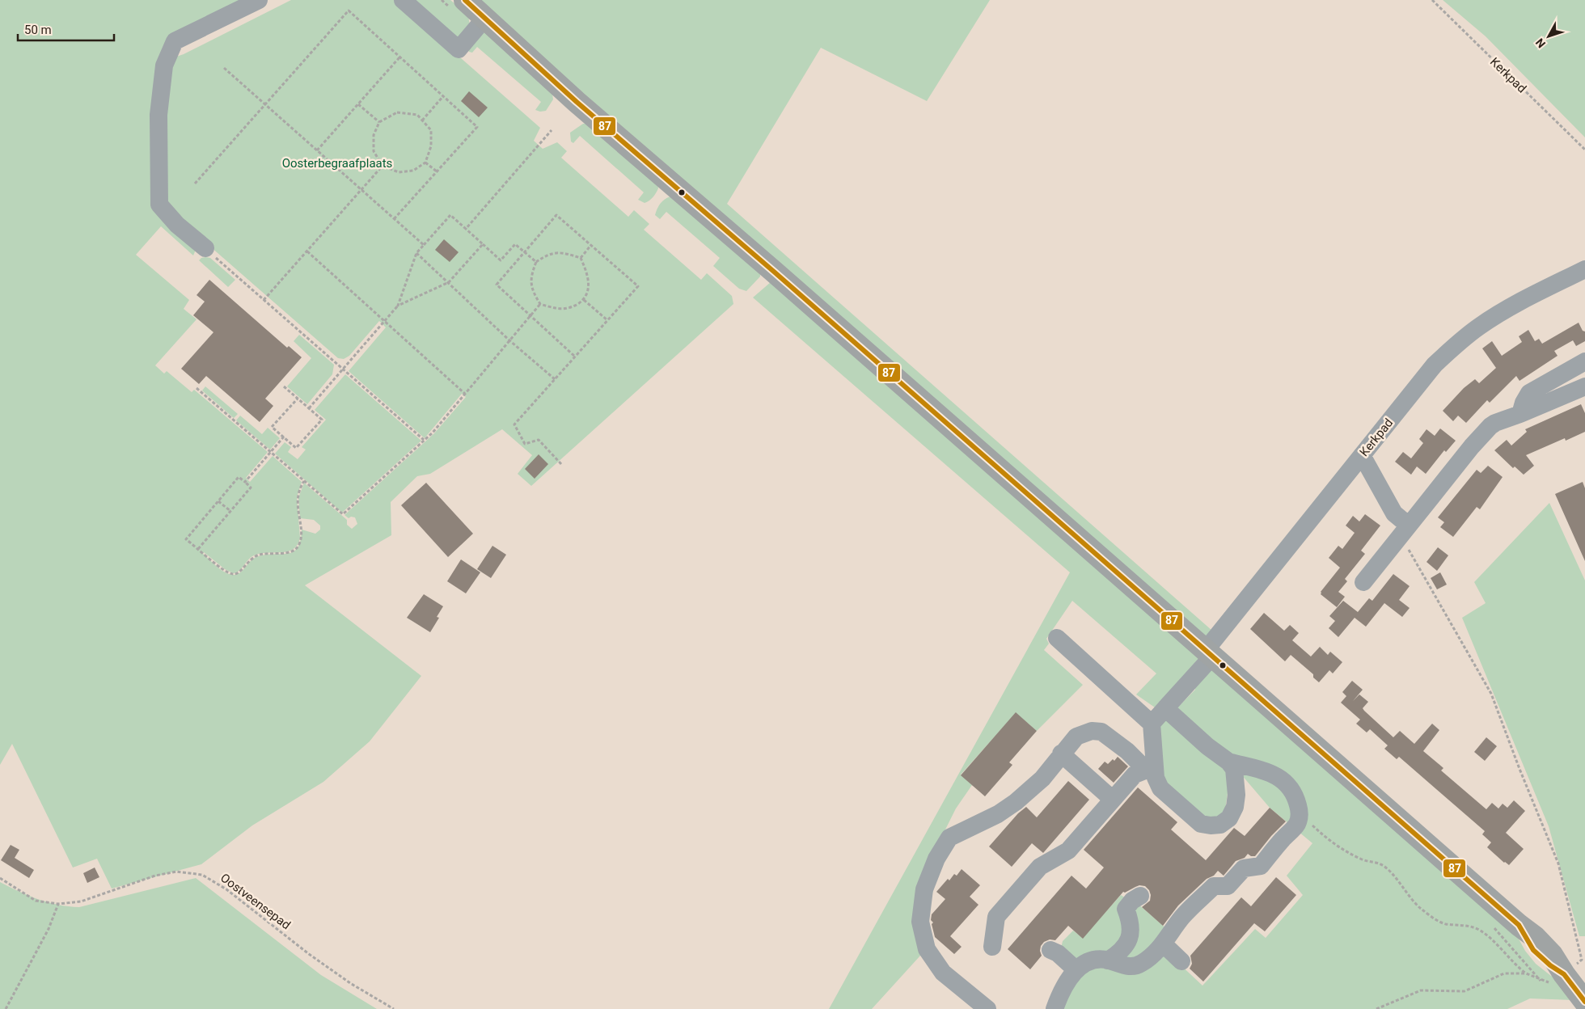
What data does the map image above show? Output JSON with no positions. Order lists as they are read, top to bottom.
{
  "streets": {
    "street": ["Kerkpad"],
    "path": ["Oostveensepad"]
  },
  "parks": ["Oosterbegraafplaats"],
  "lines": ["transit line 87"],
  "scale_bar": "50 m",
  "north": "bottom left"
}
